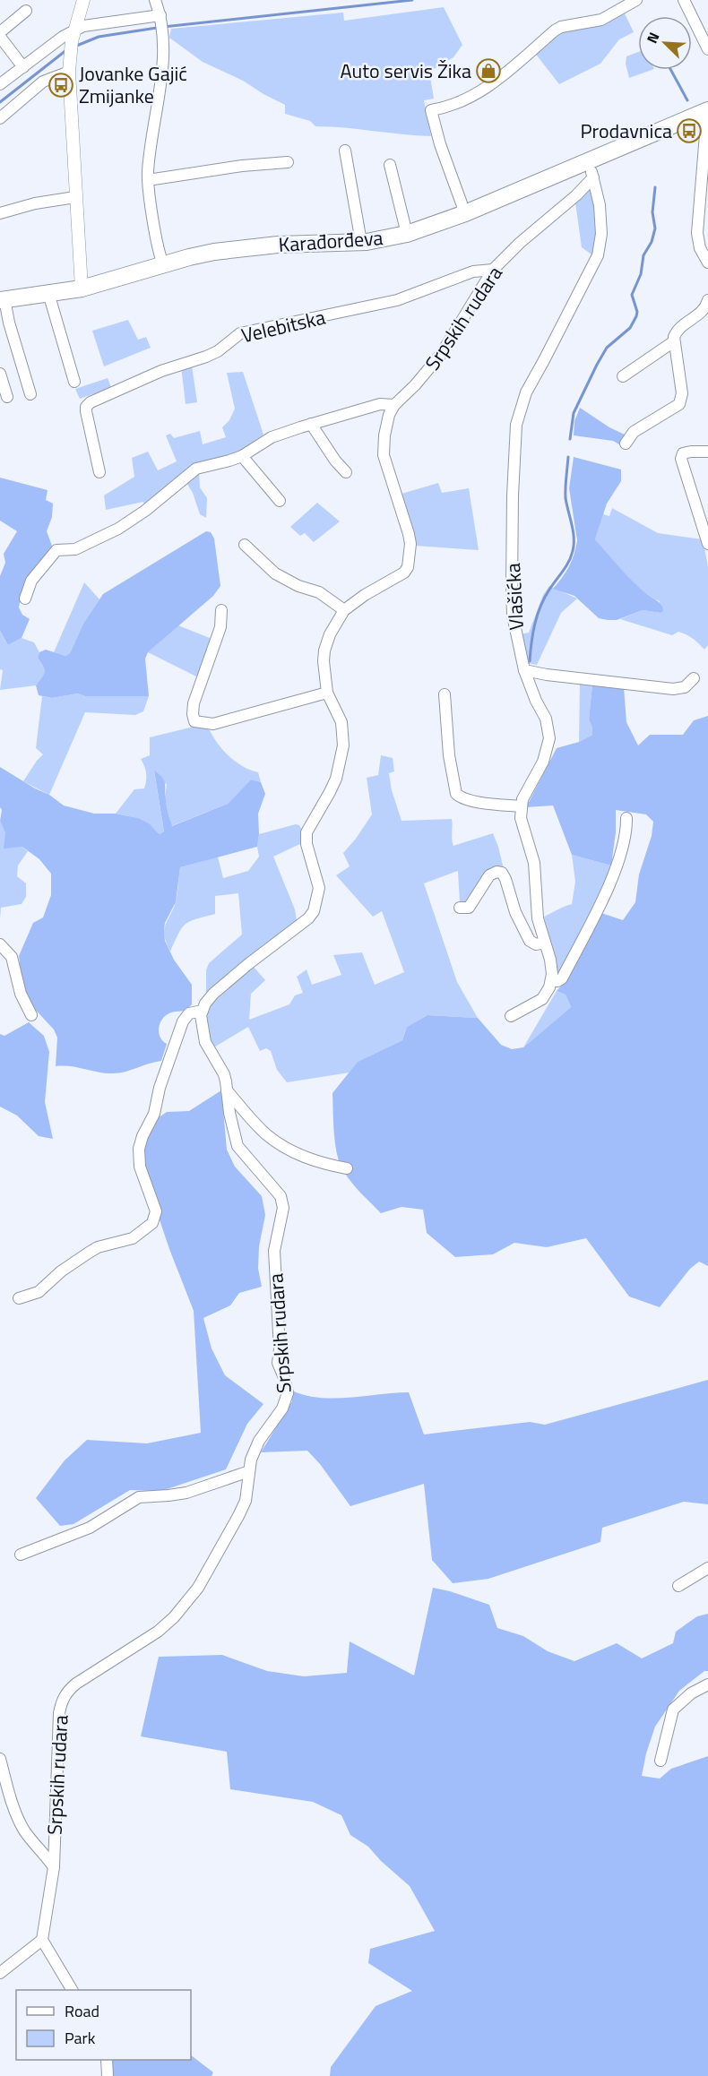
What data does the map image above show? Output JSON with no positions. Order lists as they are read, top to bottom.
{
  "streets": {
    "main road": ["Karađorđeva"],
    "street": ["Srpskih rudara", "Velebitska", "Vlašićka"]
  },
  "crossings": [
    ["Karađorđeva", "Vlašićka"],
    ["Srpskih rudara", "Velebitska"],
    ["Srpskih rudara", "Vlašićka"]
  ],
  "places": {
    "shop": ["Auto servis Žika"],
    "bus stop": ["Jovanke Gajić Zmijanke", "Prodavnica"]
  },
  "legend": ["Road", "Park"],
  "north": "top left"
}
